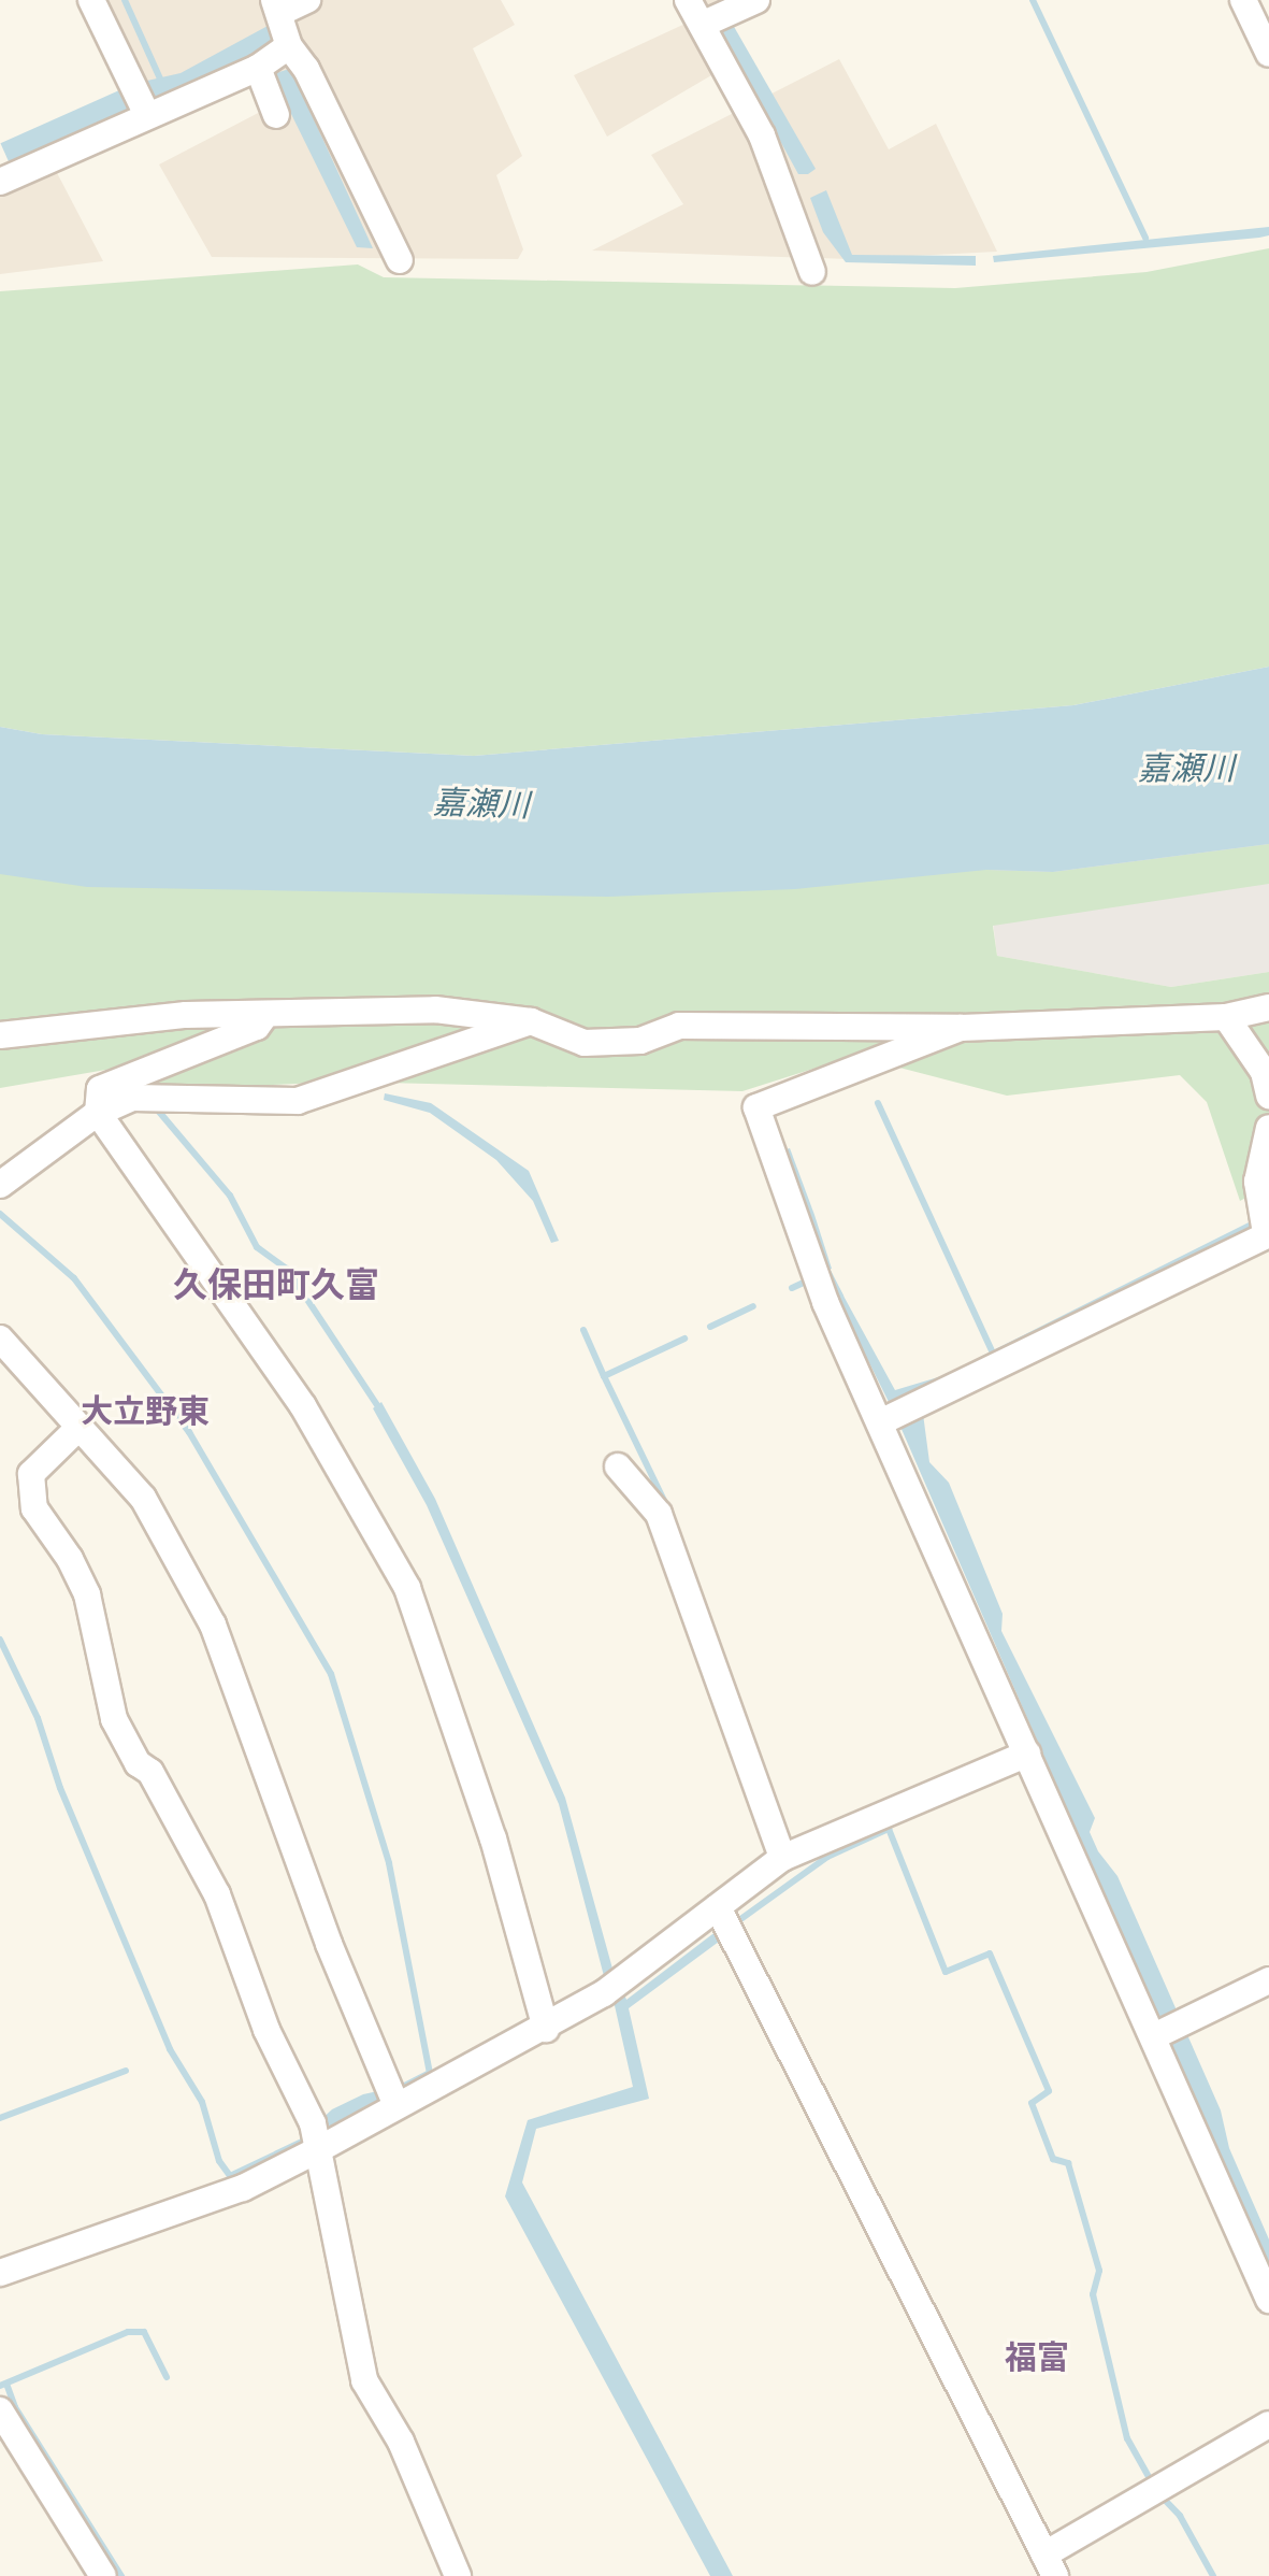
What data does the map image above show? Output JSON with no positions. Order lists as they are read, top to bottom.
{
  "districts": ["久保田町久富", "大立野東", "福富"],
  "water": ["嘉瀬川"]
}
